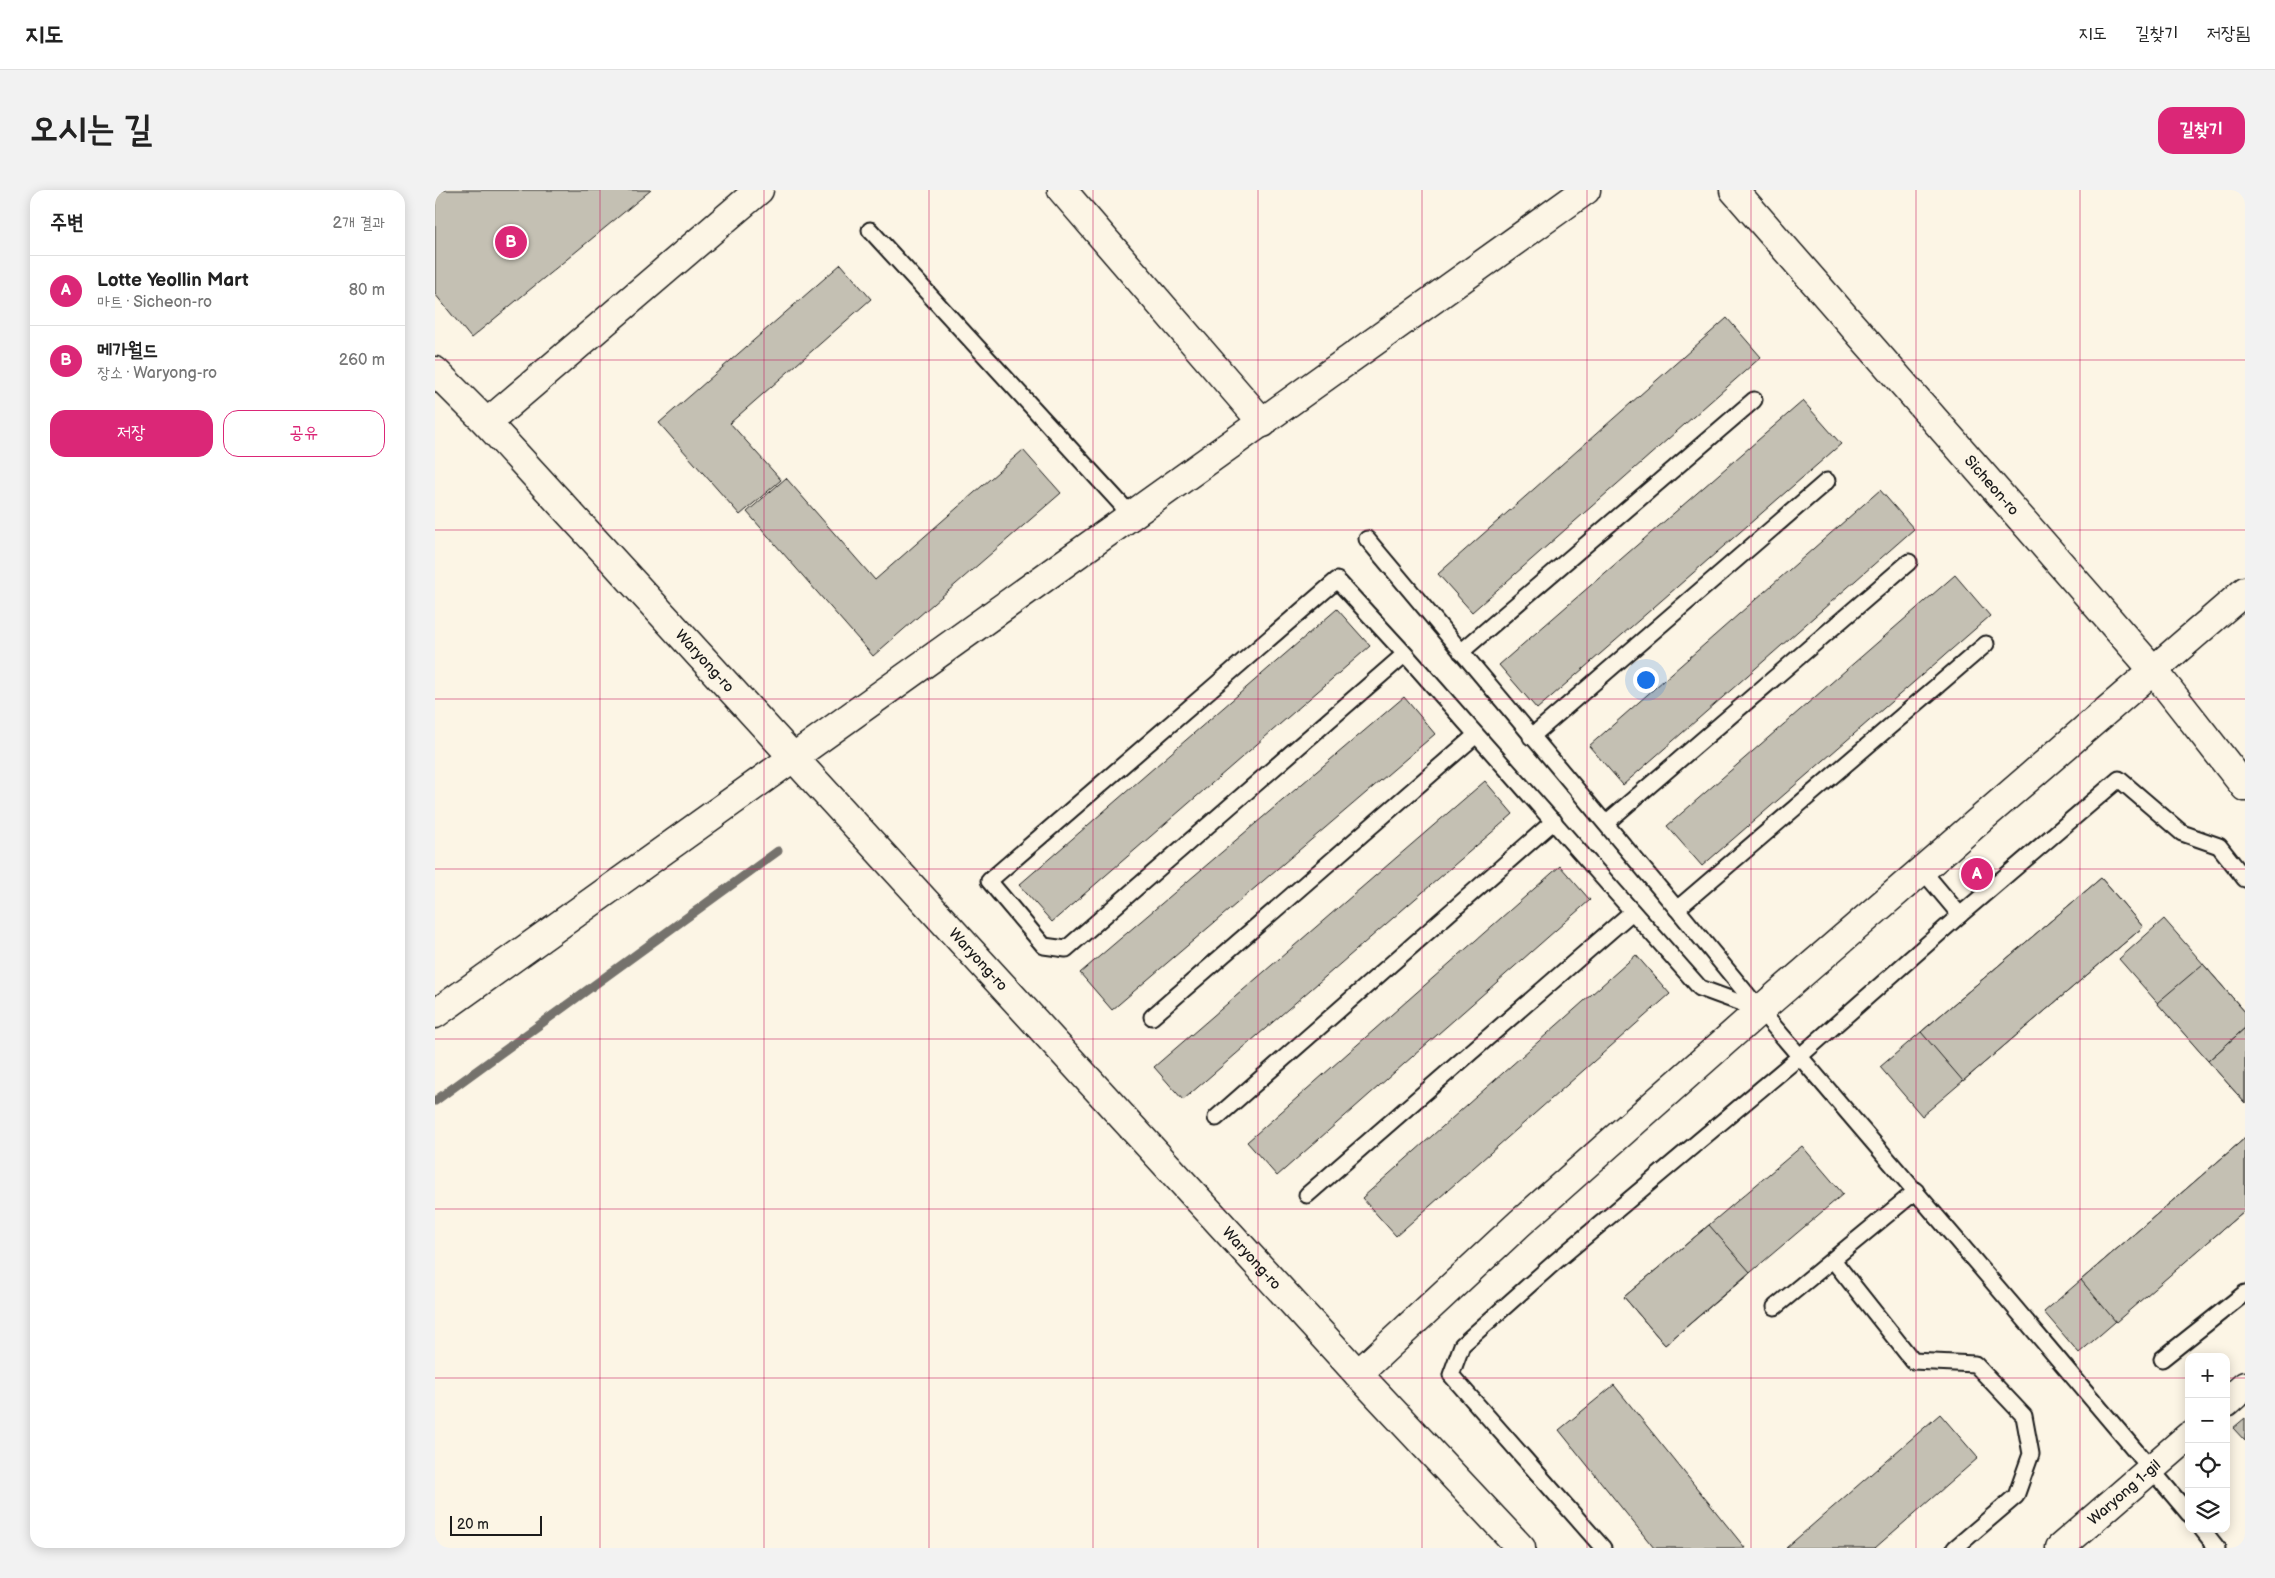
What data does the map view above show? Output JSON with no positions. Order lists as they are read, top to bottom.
{
  "streets": {
    "street": ["Sicheon-ro", "Waryong-ro", "Waryong 1-gil"]
  },
  "scale_bar": "20 m",
  "page": {
    "header": "지도",
    "nav": ["지도", "길찾기", "저장됨"],
    "buttons": [
      "길찾기",
      ["저장", "공유"]
    ],
    "title": "오시는 길",
    "heading": ["주변", "2개 결과"],
    "pins": ["B", "A"],
    "list": [
      {
        "mark": "A",
        "name": "Lotte Yeollin Mart",
        "note": "마트 · Sicheon-ro",
        "value": "80 m"
      },
      {
        "mark": "B",
        "name": "메가월드",
        "note": "장소 · Waryong-ro",
        "value": "260 m"
      }
    ],
    "map_buttons": ["+", "−"],
    "scale": "20 m"
  }
}
